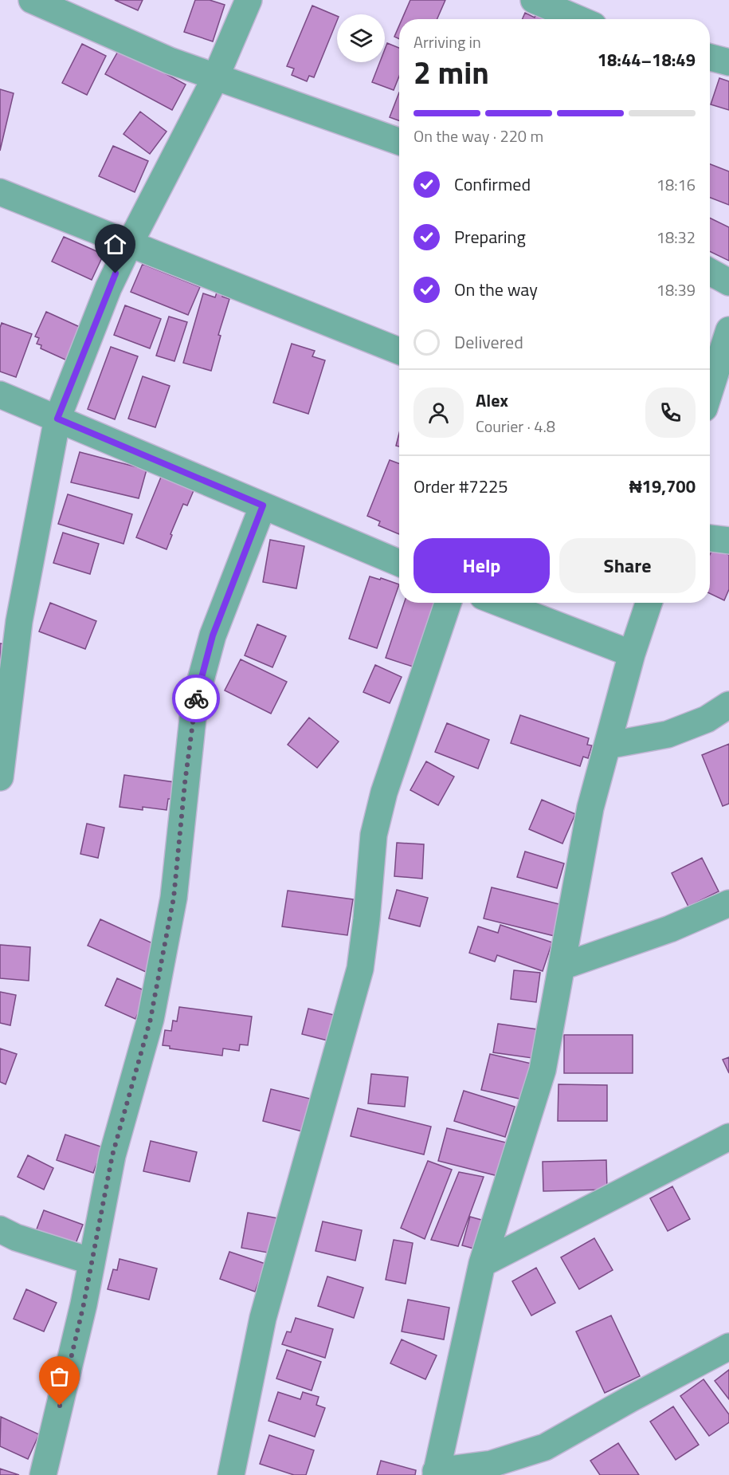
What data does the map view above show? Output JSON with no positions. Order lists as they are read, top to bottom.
{
  "page": {
    "heading": ["2 min", "Arriving in", "18:44–18:49"],
    "panel": [
      "Alex",
      "Courier · 4.8",
      "Order #7225",
      "₦19,700"
    ],
    "bar": "On the way · 220 m",
    "list": [
      ["Confirmed", "18:16"],
      ["Preparing", "18:32"],
      ["On the way", "18:39"],
      "Delivered"
    ],
    "buttons": ["Help", "Share"]
  }
}
